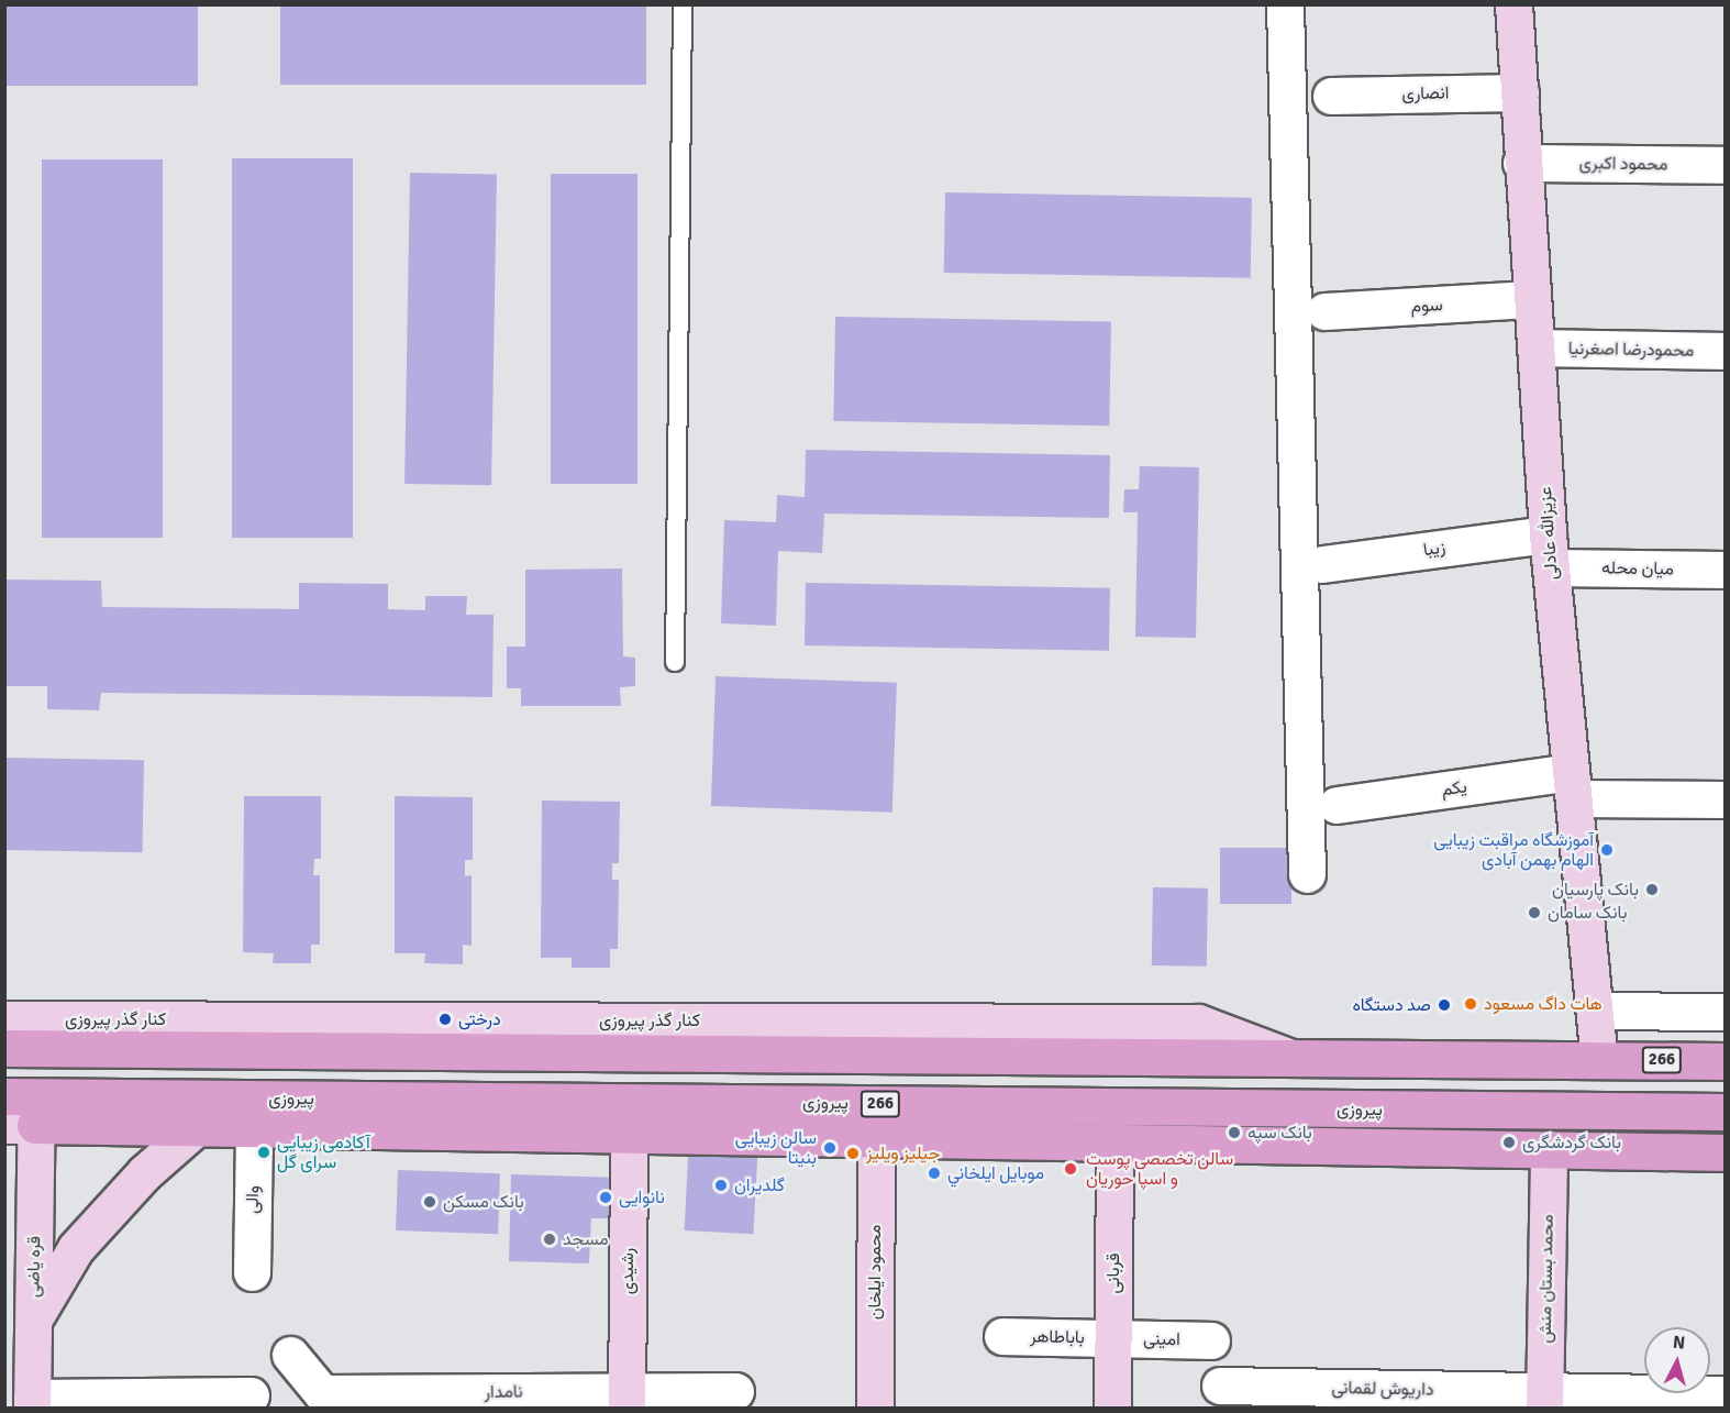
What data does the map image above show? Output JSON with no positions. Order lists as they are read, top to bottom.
{
  "streets": {
    "main road": [
      "عزیزالله عادلی",
      "کنار گذر پیروزی",
      "266",
      "پیروزی",
      "قره یاضی",
      "رشیدی",
      "محمود ایلخان",
      "قربانی",
      "محمد بستان منش"
    ],
    "street": [
      "انصاری",
      "محمود اکبری",
      "سوم",
      "محمودرضا اصغرنیا",
      "زیبا",
      "میان محله",
      "یکم",
      "والی",
      "باباطاهر",
      "امینی",
      "داریوش لقمانی",
      "نامدار"
    ]
  },
  "crossings": [
    ["انصاری", "عزیزالله عادلی"],
    ["محمود اکبری", "عزیزالله عادلی"],
    ["سوم", "عزیزالله عادلی"],
    ["محمودرضا اصغرنیا", "عزیزالله عادلی"],
    ["عزیزالله عادلی", "زیبا"],
    ["عزیزالله عادلی", "میان محله"],
    ["عزیزالله عادلی", "یکم"],
    ["عزیزالله عادلی", "266"],
    ["زیبا", "میان محله"],
    ["کنار گذر پیروزی", "266"],
    ["پیروزی", "قره یاضی"],
    ["رشیدی", "نامدار"],
    ["قربانی", "باباطاهر"],
    ["قربانی", "امینی"],
    ["محمد بستان منش", "داریوش لقمانی"],
    ["باباطاهر", "امینی"]
  ],
  "places": [
    "آموزشگاه مراقبت زیبایی الهام بهمن آبادی",
    "بانک پارسیان",
    "بانک سامان",
    "هات داگ مسعود",
    "صد دستگاه",
    "درختی",
    "بانک سپه",
    "بانک گردشگری",
    "سالن زیبایی بنیتا",
    "آکادمی زیبایی سرای گل",
    "جیلیز ویلیز",
    "سالن تخصصی پوست و اسپا حوریان",
    "موبايل ايلخاني",
    "گلدیران",
    "نانوایی",
    "بانک مسکن",
    "مسجد"
  ],
  "north": "top"
}
